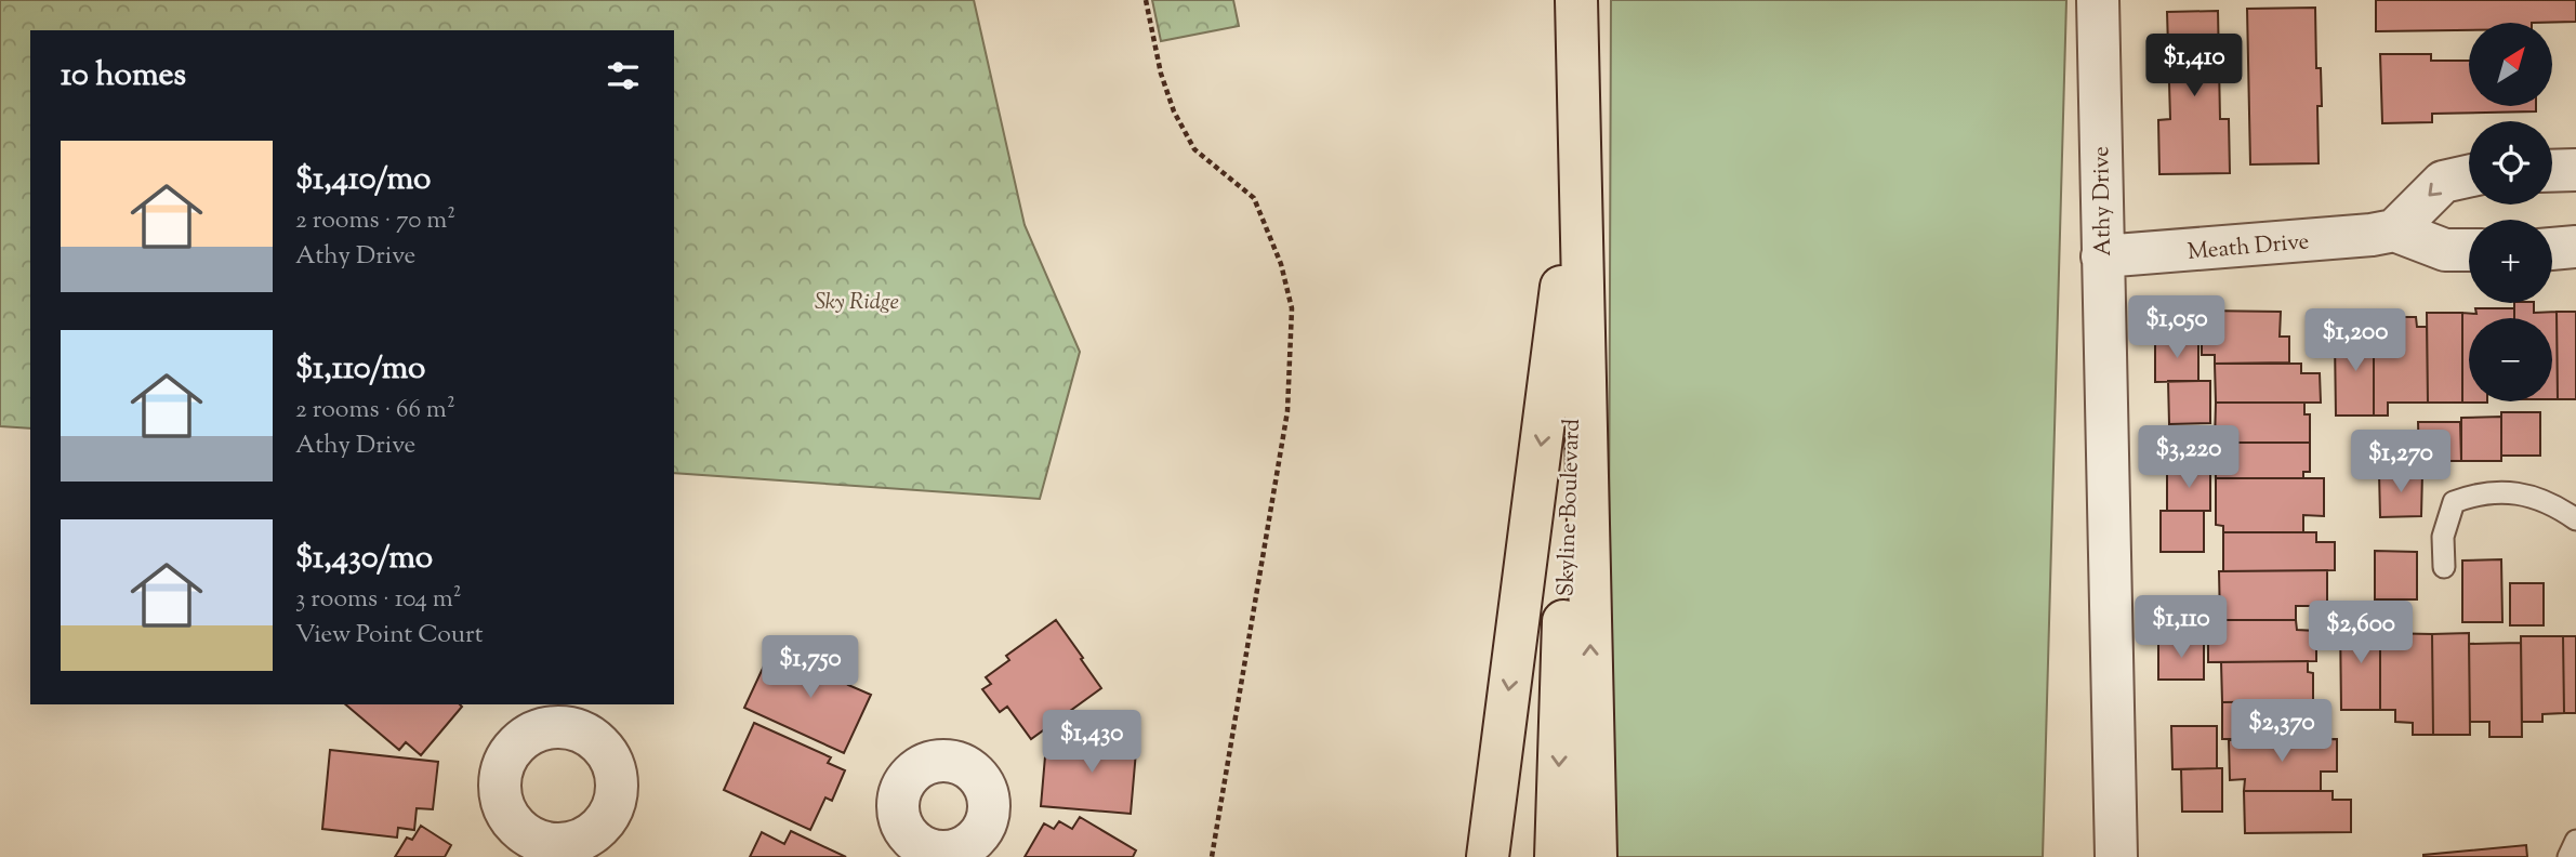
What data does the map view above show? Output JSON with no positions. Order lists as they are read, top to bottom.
{
  "streets": {
    "main road": ["Skyline Boulevard"],
    "street": ["Athy Drive", "Meath Drive"]
  },
  "crossings": [
    ["Athy Drive", "Meath Drive"]
  ],
  "parks": ["Sky Ridge"],
  "north": "top right",
  "page": {
    "map_buttons": ["+", "−"],
    "heading": "10 homes",
    "price": [
      "$1,410",
      "$1,050",
      "$1,200",
      "$3,220",
      "$1,270",
      "$1,110",
      "$2,600",
      "$1,750",
      "$2,370",
      "$1,430"
    ],
    "list": [
      {
        "name": "$1,410/mo",
        "note": "2 rooms · 70 m² · Athy Drive"
      },
      {
        "name": "$1,110/mo",
        "note": "2 rooms · 66 m² · Athy Drive"
      },
      {
        "name": "$1,430/mo",
        "note": "3 rooms · 104 m² · View Point Court"
      }
    ]
  }
}
